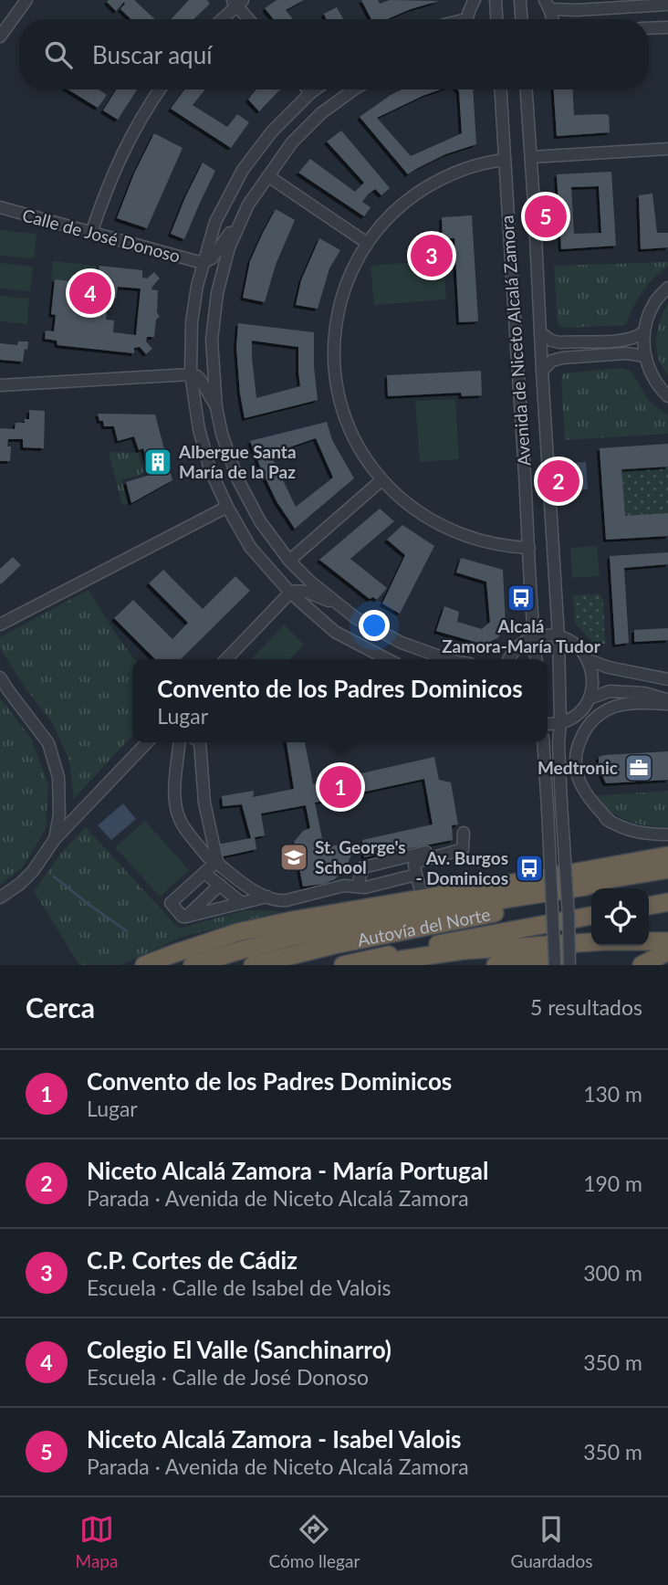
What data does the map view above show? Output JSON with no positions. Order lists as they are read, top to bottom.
{
  "streets": {
    "highway": ["Autovía del Norte"],
    "street": ["Calle de José Donoso", "Avenida de Niceto Alcalá Zamora"]
  },
  "places": {
    "building": ["Albergue Santa María de la Paz"],
    "bus stop": ["Alcalá Zamora-María Tudor", "Av. Burgos - Dominicos"],
    "office": ["Medtronic"],
    "school or university": ["St. George's School"]
  },
  "page": {
    "search": "Buscar aquí",
    "pins": [
      "5",
      "3",
      "4",
      "2",
      "1"
    ],
    "popup": ["Convento de los Padres Dominicos", "Lugar"],
    "heading": ["Cerca", "5 resultados"],
    "list": [
      {
        "mark": "1",
        "name": "Convento de los Padres Dominicos",
        "note": "Lugar",
        "value": "130 m"
      },
      {
        "mark": "2",
        "name": "Niceto Alcalá Zamora - María Portugal",
        "note": "Parada · Avenida de Niceto Alcalá Zamora",
        "value": "190 m"
      },
      {
        "mark": "3",
        "name": "C.P. Cortes de Cádiz",
        "note": "Escuela · Calle de Isabel de Valois",
        "value": "300 m"
      },
      {
        "mark": "4",
        "name": "Colegio El Valle (Sanchinarro)",
        "note": "Escuela · Calle de José Donoso",
        "value": "350 m"
      },
      {
        "mark": "5",
        "name": "Niceto Alcalá Zamora - Isabel Valois",
        "note": "Parada · Avenida de Niceto Alcalá Zamora",
        "value": "350 m"
      }
    ],
    "nav": ["Mapa", "Cómo llegar", "Guardados"]
  }
}
